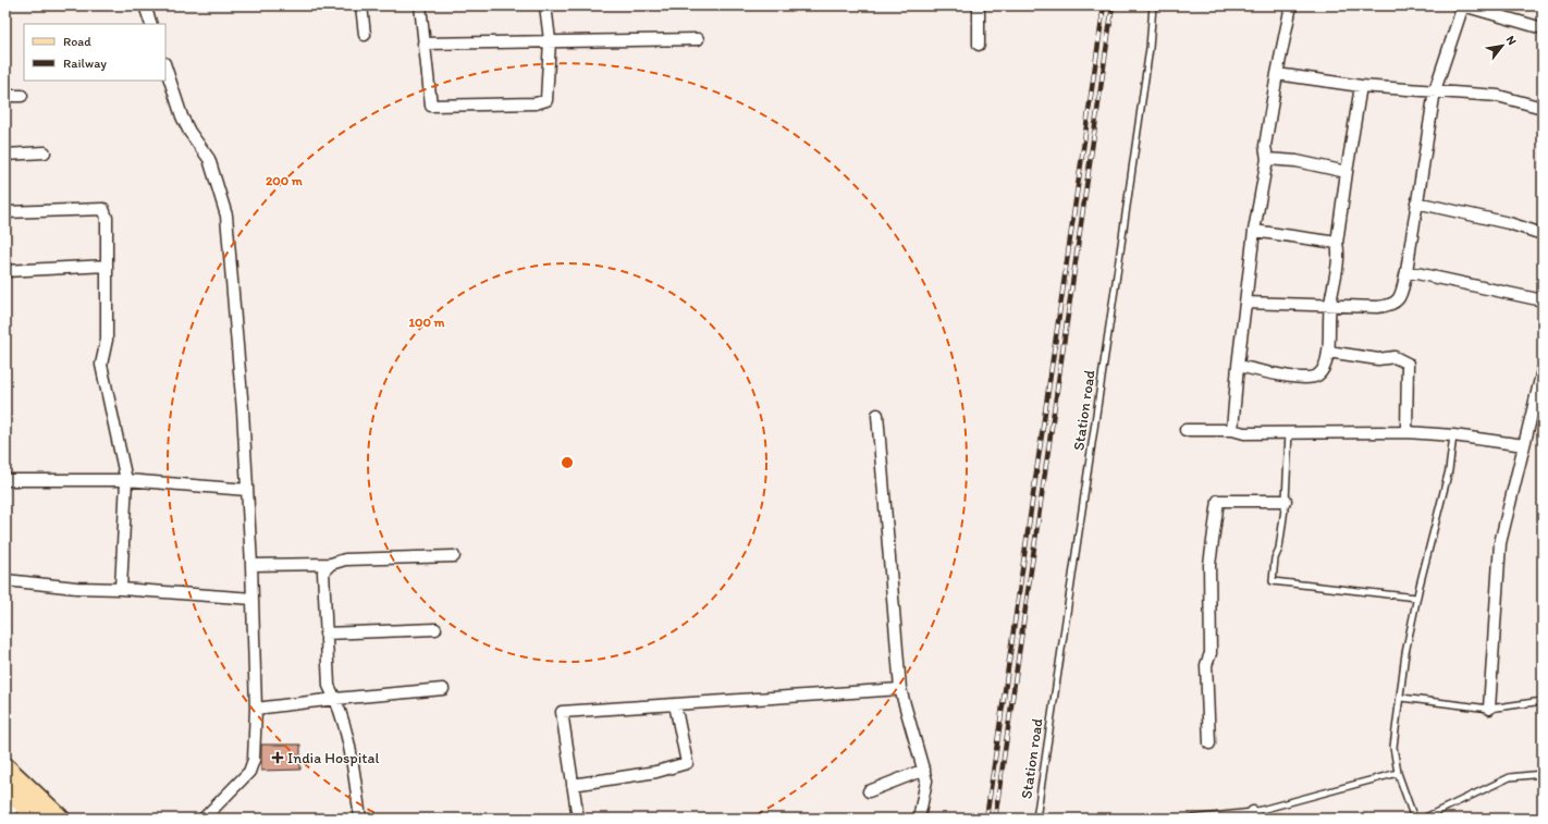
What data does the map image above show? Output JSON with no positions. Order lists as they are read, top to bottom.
{
  "streets": {
    "lane": ["Station road"]
  },
  "places": {
    "health": ["India Hospital"]
  },
  "legend": ["Road", "Railway"],
  "north": "top right",
  "rings": ["200 m", "100 m"]
}
